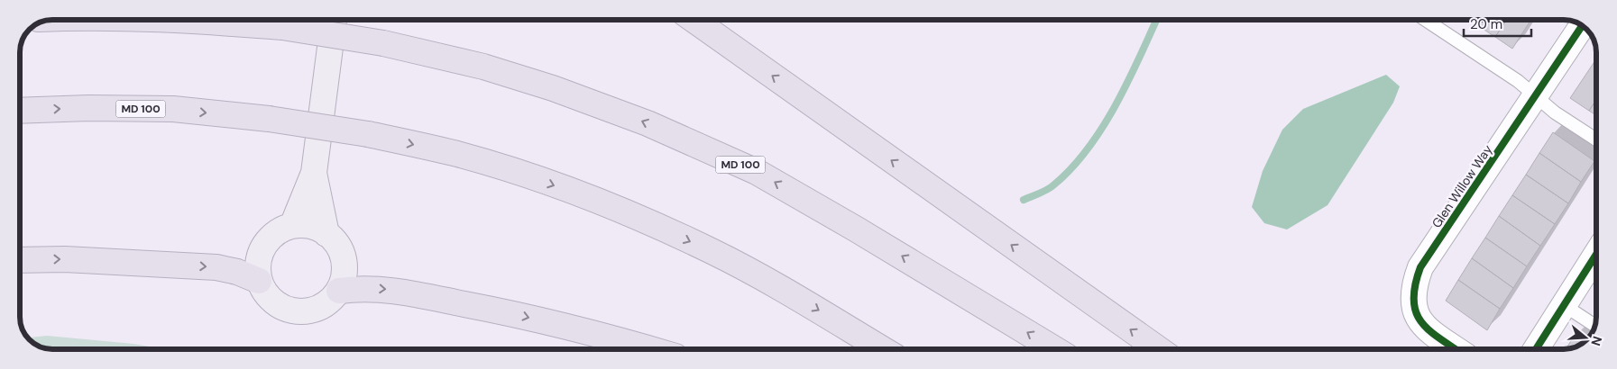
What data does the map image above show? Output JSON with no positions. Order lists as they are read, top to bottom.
{
  "streets": {
    "highway": ["MD 100"],
    "street": ["Glen Willow Way"]
  },
  "scale_bar": "20 m",
  "north": "right"
}
